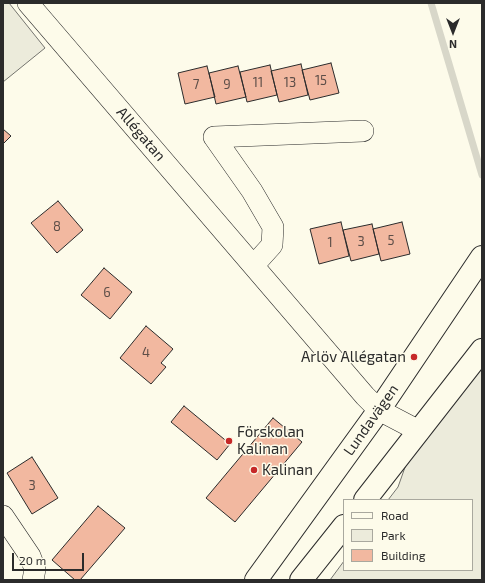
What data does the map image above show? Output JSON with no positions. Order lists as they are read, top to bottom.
{
  "streets": {
    "main road": ["Lundavägen"],
    "street": ["Allégatan"]
  },
  "crossings": [
    ["Allégatan", "Lundavägen"]
  ],
  "places": ["Arlöv Allégatan", "Förskolan Kalinan", "Kalinan"],
  "house_numbers": [
    "15",
    "11",
    "13",
    "7",
    "9",
    "8",
    "5",
    "3",
    "1",
    "6",
    "4",
    "3"
  ],
  "legend": ["Road", "Park", "Building"],
  "scale_bar": "20 m",
  "north": "bottom"
}
